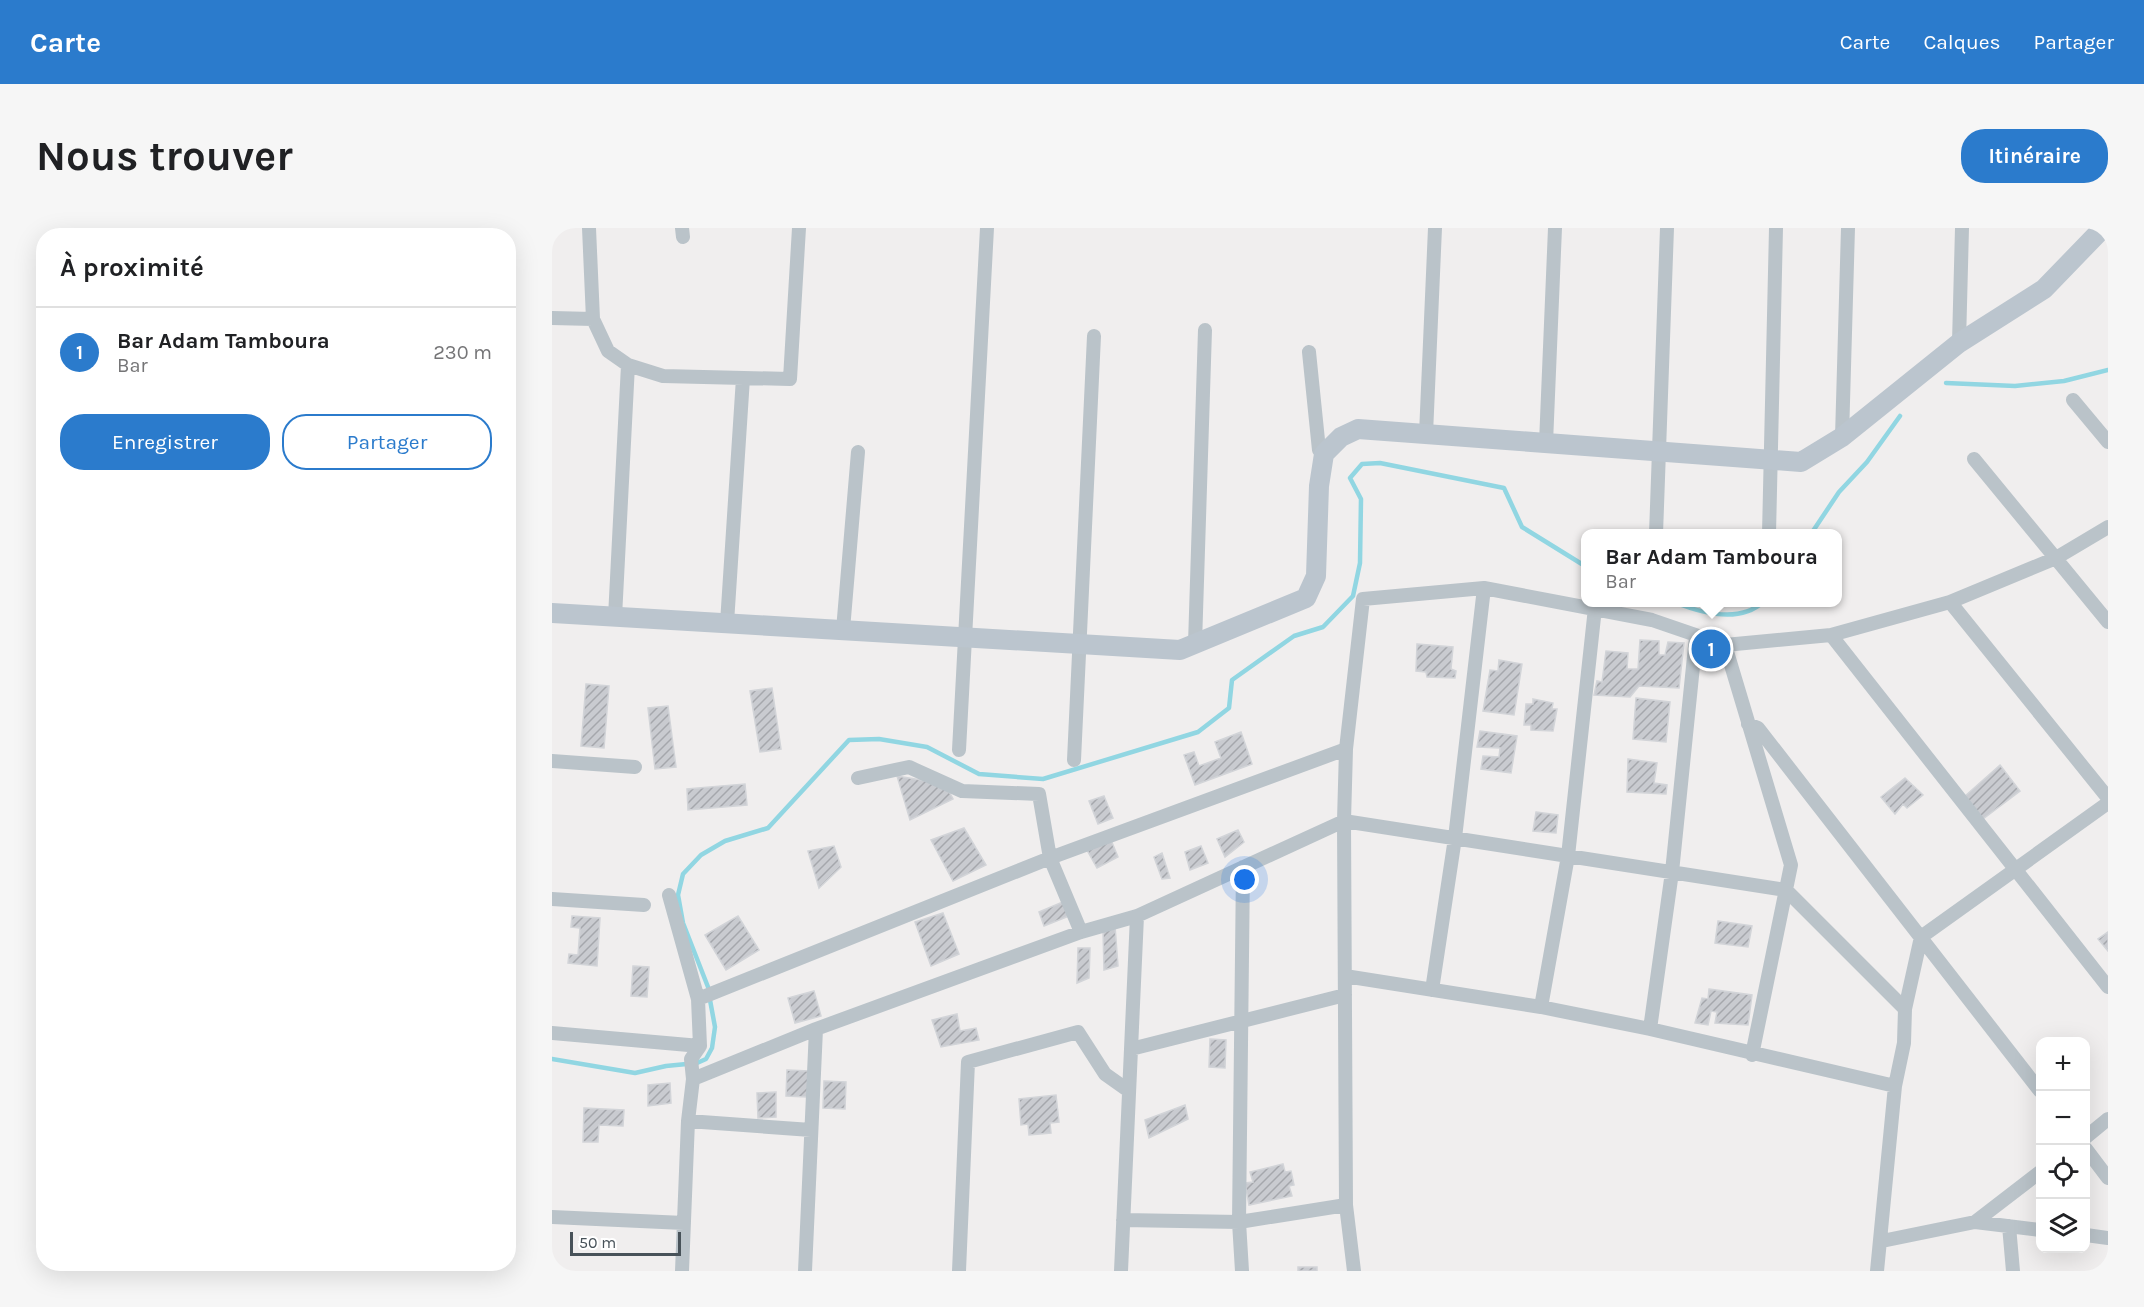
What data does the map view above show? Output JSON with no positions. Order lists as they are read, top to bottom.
{
  "scale_bar": "50 m",
  "page": {
    "header": "Carte",
    "nav": ["Carte", "Calques", "Partager"],
    "buttons": [
      "Itinéraire",
      ["Enregistrer", "Partager"]
    ],
    "title": "Nous trouver",
    "heading": "À proximité",
    "list": [
      {
        "mark": "1",
        "name": "Bar Adam Tamboura",
        "note": "Bar",
        "value": "230 m"
      }
    ],
    "popup": ["Bar Adam Tamboura", "Bar"],
    "pins": "1",
    "map_buttons": ["+", "−"],
    "scale": "50 m"
  }
}
